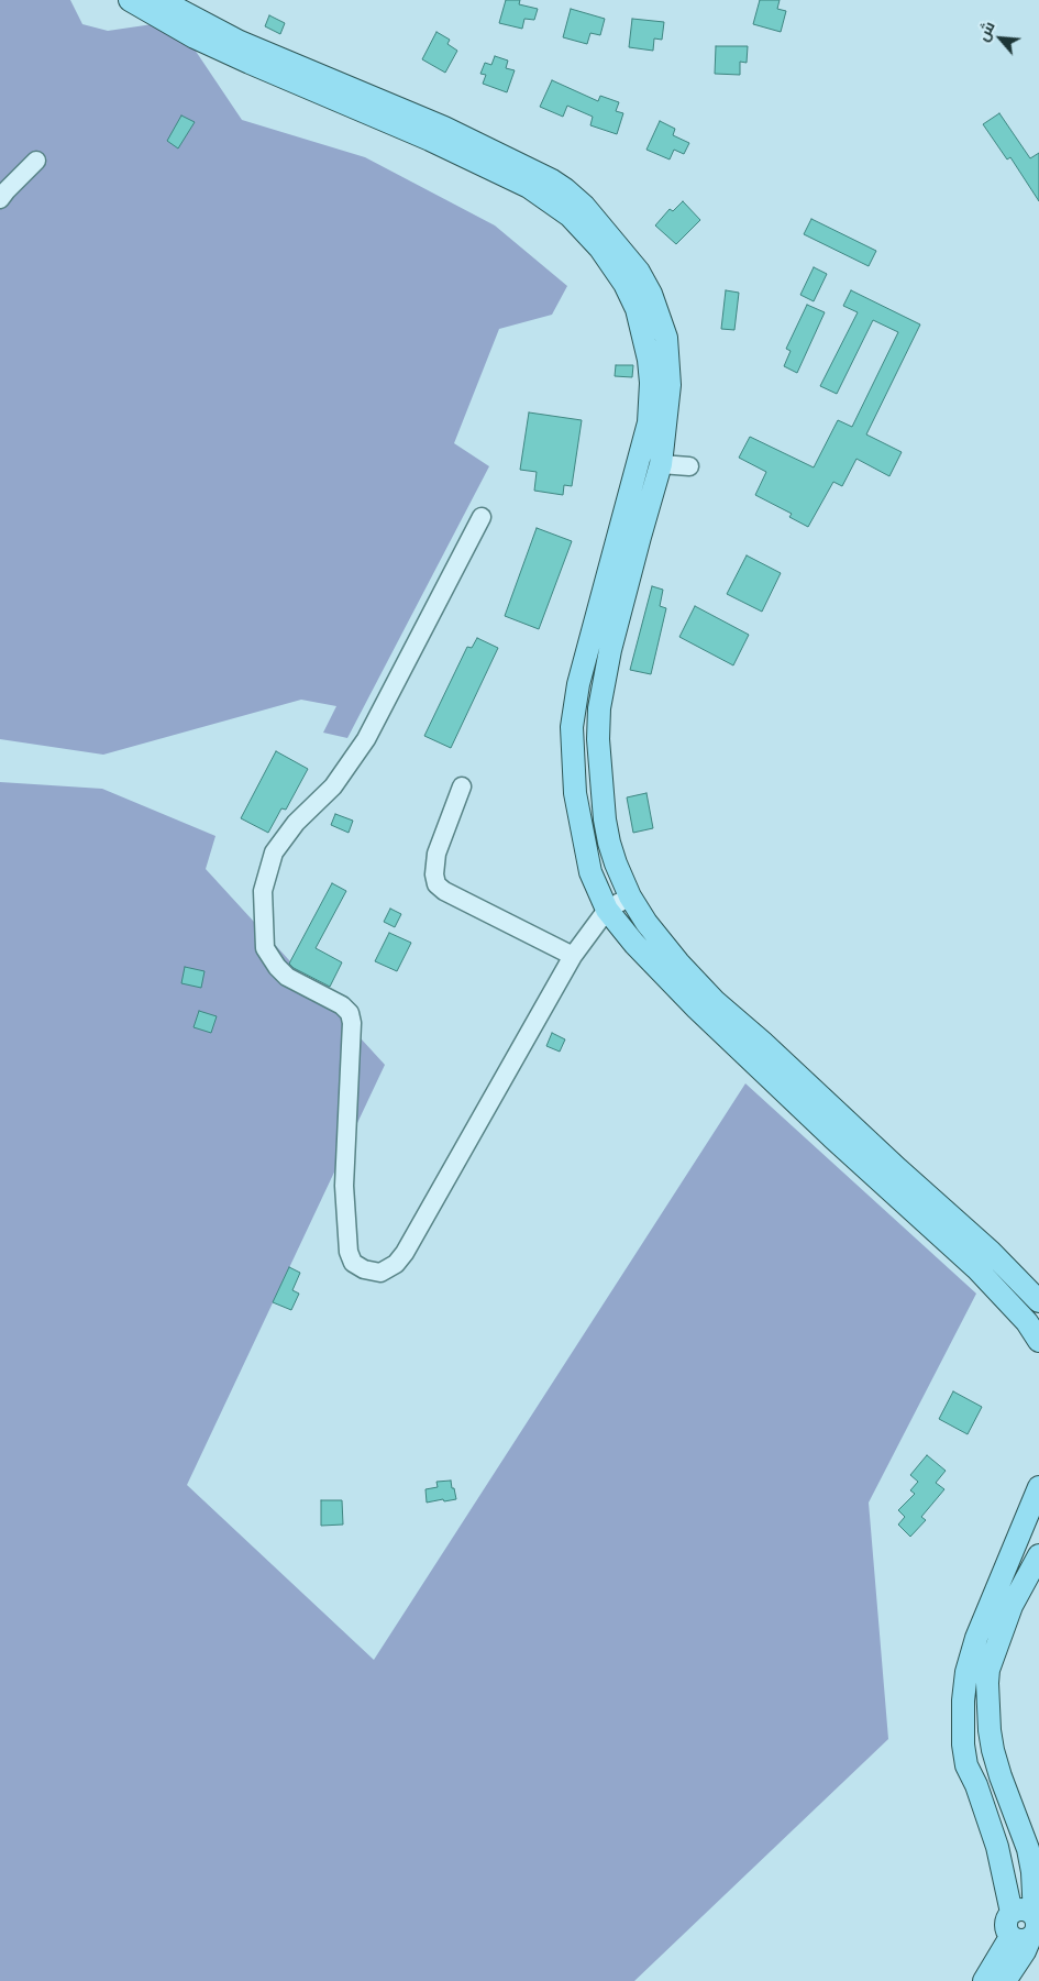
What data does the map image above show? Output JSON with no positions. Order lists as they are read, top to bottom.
{
  "north": "top left"
}
